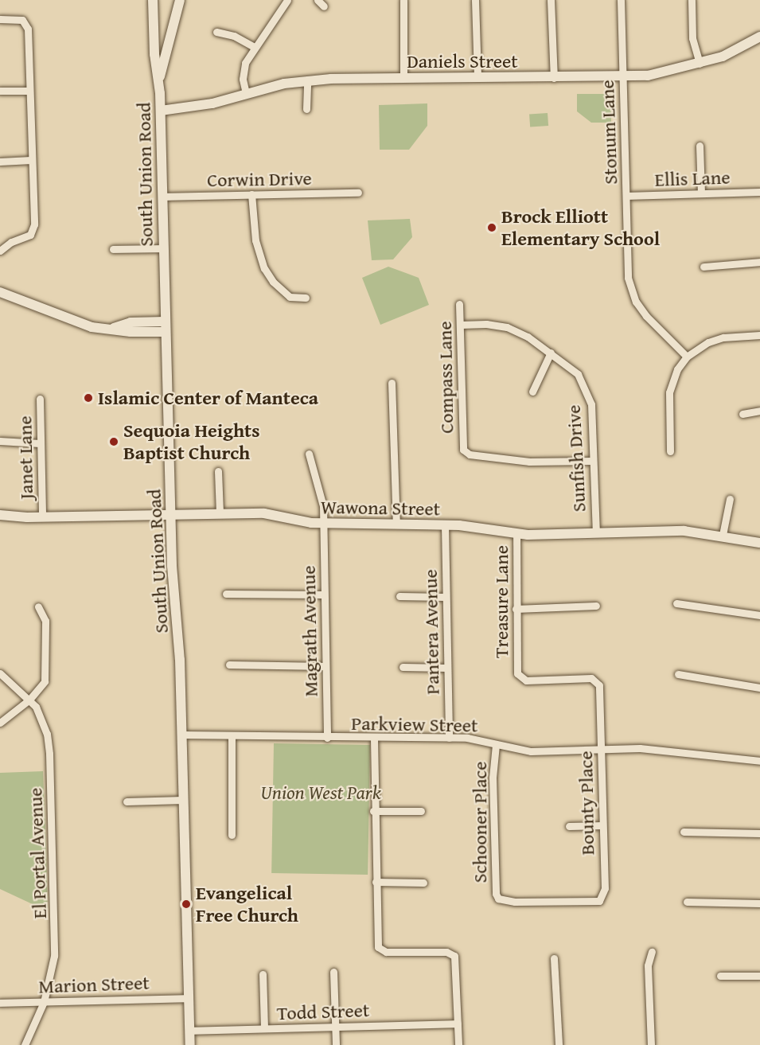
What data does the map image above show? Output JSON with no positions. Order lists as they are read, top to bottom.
{
  "streets": {
    "street": [
      "Daniels Street",
      "Stonum Lane",
      "South Union Road",
      "Ellis Lane",
      "Corwin Drive",
      "Compass Lane",
      "Janet Lane",
      "Sunfish Drive",
      "Wawona Street",
      "Treasure Lane",
      "Magrath Avenue",
      "Pantera Avenue",
      "Parkview Street",
      "Bounty Place",
      "Schooner Place",
      "El Portal Avenue",
      "Marion Street",
      "Todd Street"
    ]
  },
  "crossings": [
    ["Daniels Street", "Stonum Lane"],
    ["Daniels Street", "South Union Road"],
    ["Stonum Lane", "Ellis Lane"],
    ["South Union Road", "Corwin Drive"],
    ["South Union Road", "Wawona Street"],
    ["South Union Road", "Parkview Street"],
    ["South Union Road", "Marion Street"],
    ["South Union Road", "Todd Street"],
    ["Compass Lane", "Sunfish Drive"],
    ["Janet Lane", "Wawona Street"],
    ["Sunfish Drive", "Wawona Street"],
    ["Wawona Street", "Treasure Lane"],
    ["Wawona Street", "Magrath Avenue"],
    ["Wawona Street", "Pantera Avenue"],
    ["Treasure Lane", "Bounty Place"],
    ["Magrath Avenue", "Parkview Street"],
    ["Pantera Avenue", "Parkview Street"],
    ["Parkview Street", "Bounty Place"],
    ["Parkview Street", "Schooner Place"],
    ["Bounty Place", "Schooner Place"],
    ["El Portal Avenue", "Marion Street"]
  ],
  "parks": ["Union West Park"],
  "places": [
    "Brock Elliott Elementary School",
    "Islamic Center of Manteca",
    "Sequoia Heights Baptist Church",
    "Evangelical Free Church"
  ]
}
